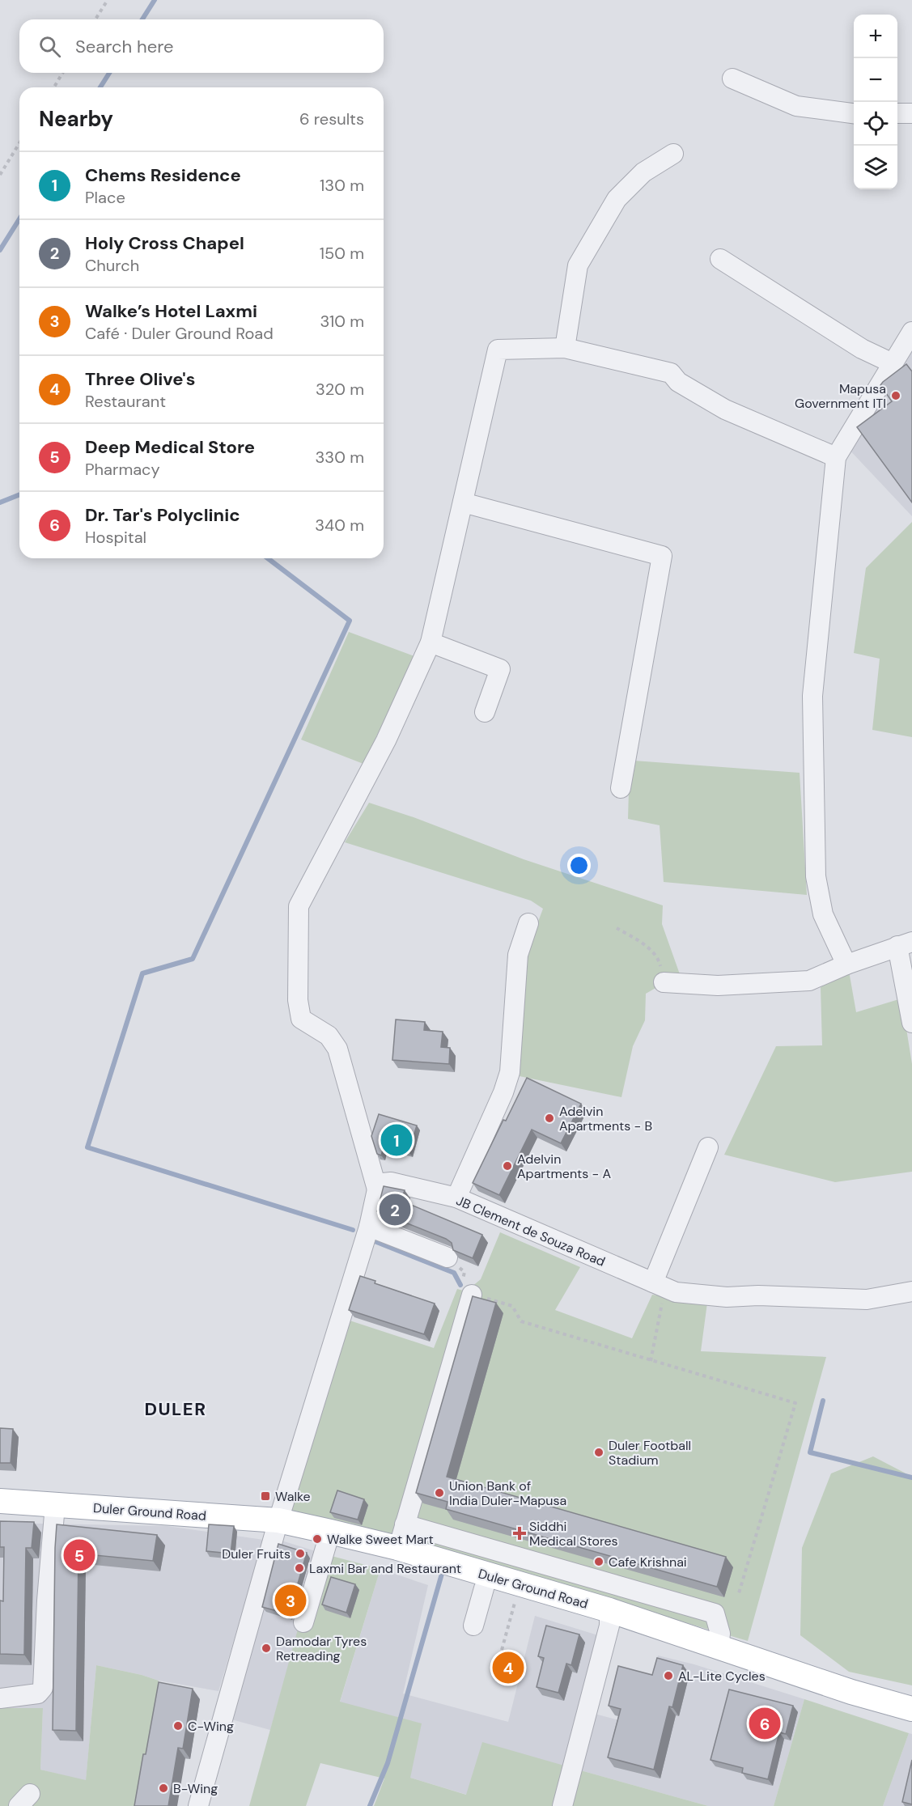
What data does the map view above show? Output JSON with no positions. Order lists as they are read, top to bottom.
{
  "streets": {
    "main road": ["Duler Ground Road"],
    "street": ["JB Clement de Souza Road"]
  },
  "districts": ["DULER"],
  "places": {
    "other": [
      "Mapusa Government ITI",
      "Adelvin Apartments - B",
      "Adelvin Apartments - A",
      "Duler Football Stadium",
      "Union Bank of India Duler-Mapusa",
      "Walke Sweet Mart",
      "Duler Fruits",
      "Cafe Krishnai",
      "Laxmi Bar and Restaurant",
      "Damodar Tyres Retreading",
      "AL-Lite Cycles",
      "C-Wing",
      "B-Wing"
    ],
    "transit": ["Walke"],
    "health": ["Siddhi Medical Stores"]
  },
  "page": {
    "map_buttons": ["+", "−"],
    "search": "Search here",
    "heading": ["Nearby", "6 results"],
    "list": [
      {
        "mark": "1",
        "name": "Chems Residence",
        "note": "Place",
        "value": "130 m"
      },
      {
        "mark": "2",
        "name": "Holy Cross Chapel",
        "note": "Church",
        "value": "150 m"
      },
      {
        "mark": "3",
        "name": "Walke’s Hotel Laxmi",
        "note": "Café · Duler Ground Road",
        "value": "310 m"
      },
      {
        "mark": "4",
        "name": "Three Olive's",
        "note": "Restaurant",
        "value": "320 m"
      },
      {
        "mark": "5",
        "name": "Deep Medical Store",
        "note": "Pharmacy",
        "value": "330 m"
      },
      {
        "mark": "6",
        "name": "Dr. Tar's Polyclinic",
        "note": "Hospital",
        "value": "340 m"
      }
    ],
    "pins": [
      "1",
      "2",
      "5",
      "3",
      "4",
      "6"
    ]
  }
}
